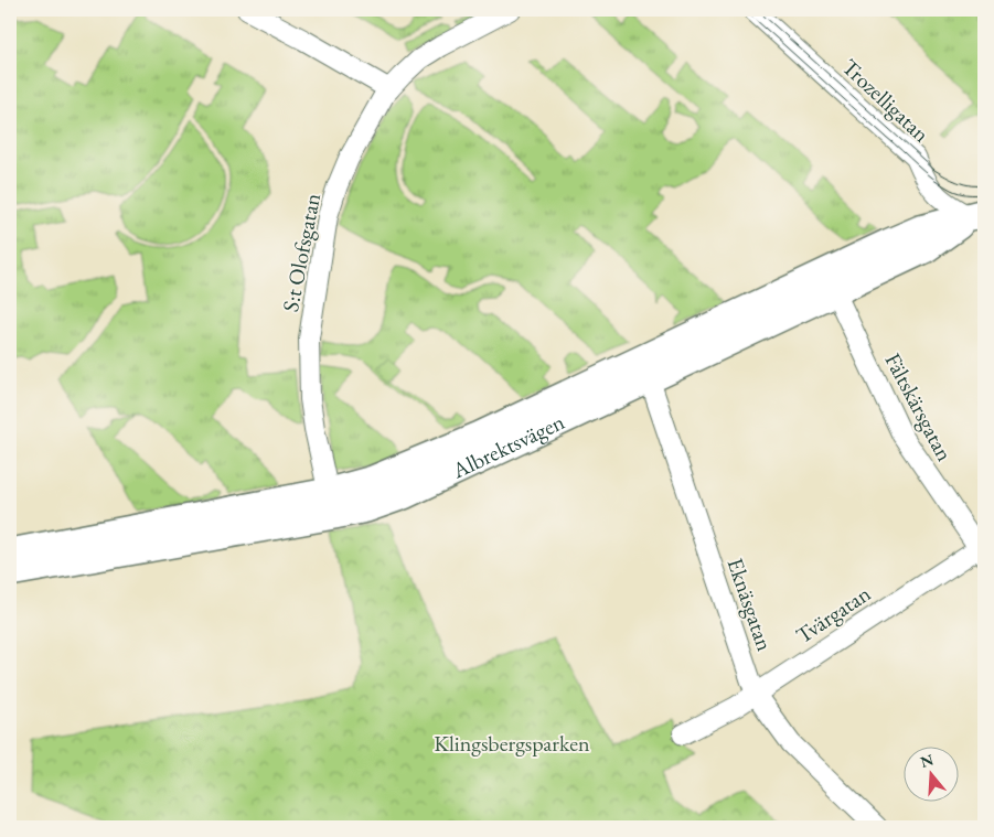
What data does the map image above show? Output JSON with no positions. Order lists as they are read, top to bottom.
{
  "streets": {
    "main road": ["Albrektsvägen"],
    "street": [
      "Trozelligatan",
      "S:t Olofsgatan",
      "Fältskärsgatan",
      "Eknäsgatan",
      "Tvärgatan"
    ]
  },
  "crossings": [
    ["Trozelligatan", "Albrektsvägen"],
    ["S:t Olofsgatan", "Albrektsvägen"],
    ["Fältskärsgatan", "Albrektsvägen"],
    ["Fältskärsgatan", "Tvärgatan"],
    ["Albrektsvägen", "Eknäsgatan"],
    ["Eknäsgatan", "Tvärgatan"]
  ],
  "parks": ["Klingsbergsparken"],
  "north": "top"
}
